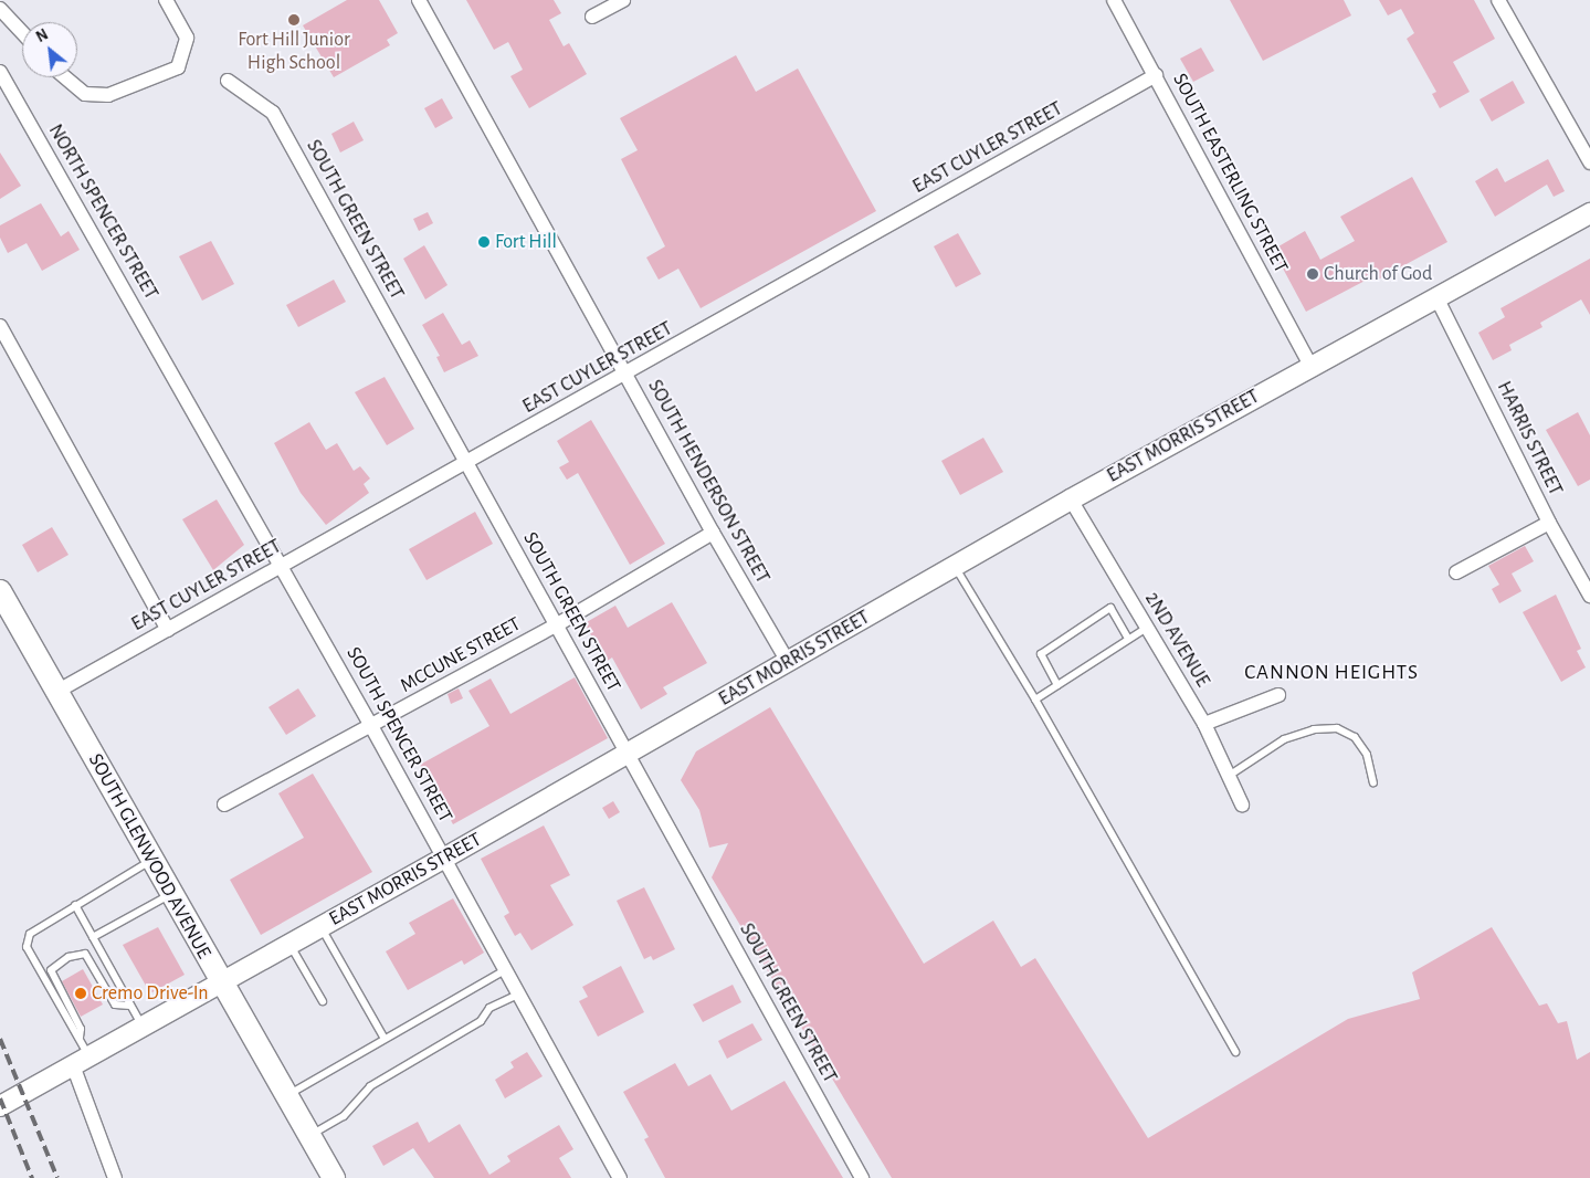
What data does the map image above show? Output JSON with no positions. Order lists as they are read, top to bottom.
{
  "streets": {
    "main road": ["EAST MORRIS STREET", "SOUTH GLENWOOD AVENUE"],
    "street": [
      "EAST CUYLER STREET",
      "SOUTH EASTERLING STREET",
      "NORTH SPENCER STREET",
      "SOUTH GREEN STREET",
      "HARRIS STREET",
      "SOUTH HENDERSON STREET",
      "2ND AVENUE",
      "MCCUNE STREET",
      "SOUTH SPENCER STREET"
    ]
  },
  "crossings": [
    ["EAST CUYLER STREET", "SOUTH EASTERLING STREET"],
    ["EAST CUYLER STREET", "SOUTH GREEN STREET"],
    ["EAST CUYLER STREET", "SOUTH HENDERSON STREET"],
    ["EAST CUYLER STREET", "SOUTH SPENCER STREET"],
    ["EAST CUYLER STREET", "SOUTH GLENWOOD AVENUE"],
    ["SOUTH EASTERLING STREET", "EAST MORRIS STREET"],
    ["NORTH SPENCER STREET", "SOUTH SPENCER STREET"],
    ["SOUTH GREEN STREET", "EAST MORRIS STREET"],
    ["SOUTH GREEN STREET", "MCCUNE STREET"],
    ["EAST MORRIS STREET", "HARRIS STREET"],
    ["EAST MORRIS STREET", "SOUTH HENDERSON STREET"],
    ["EAST MORRIS STREET", "2ND AVENUE"],
    ["EAST MORRIS STREET", "SOUTH SPENCER STREET"],
    ["EAST MORRIS STREET", "SOUTH GLENWOOD AVENUE"],
    ["SOUTH HENDERSON STREET", "MCCUNE STREET"],
    ["MCCUNE STREET", "SOUTH SPENCER STREET"]
  ],
  "districts": ["CANNON HEIGHTS"],
  "places": [
    "Fort Hill Junior High School",
    "Fort Hill",
    "Church of God",
    "Cremo Drive-In"
  ],
  "north": "top left"
}
